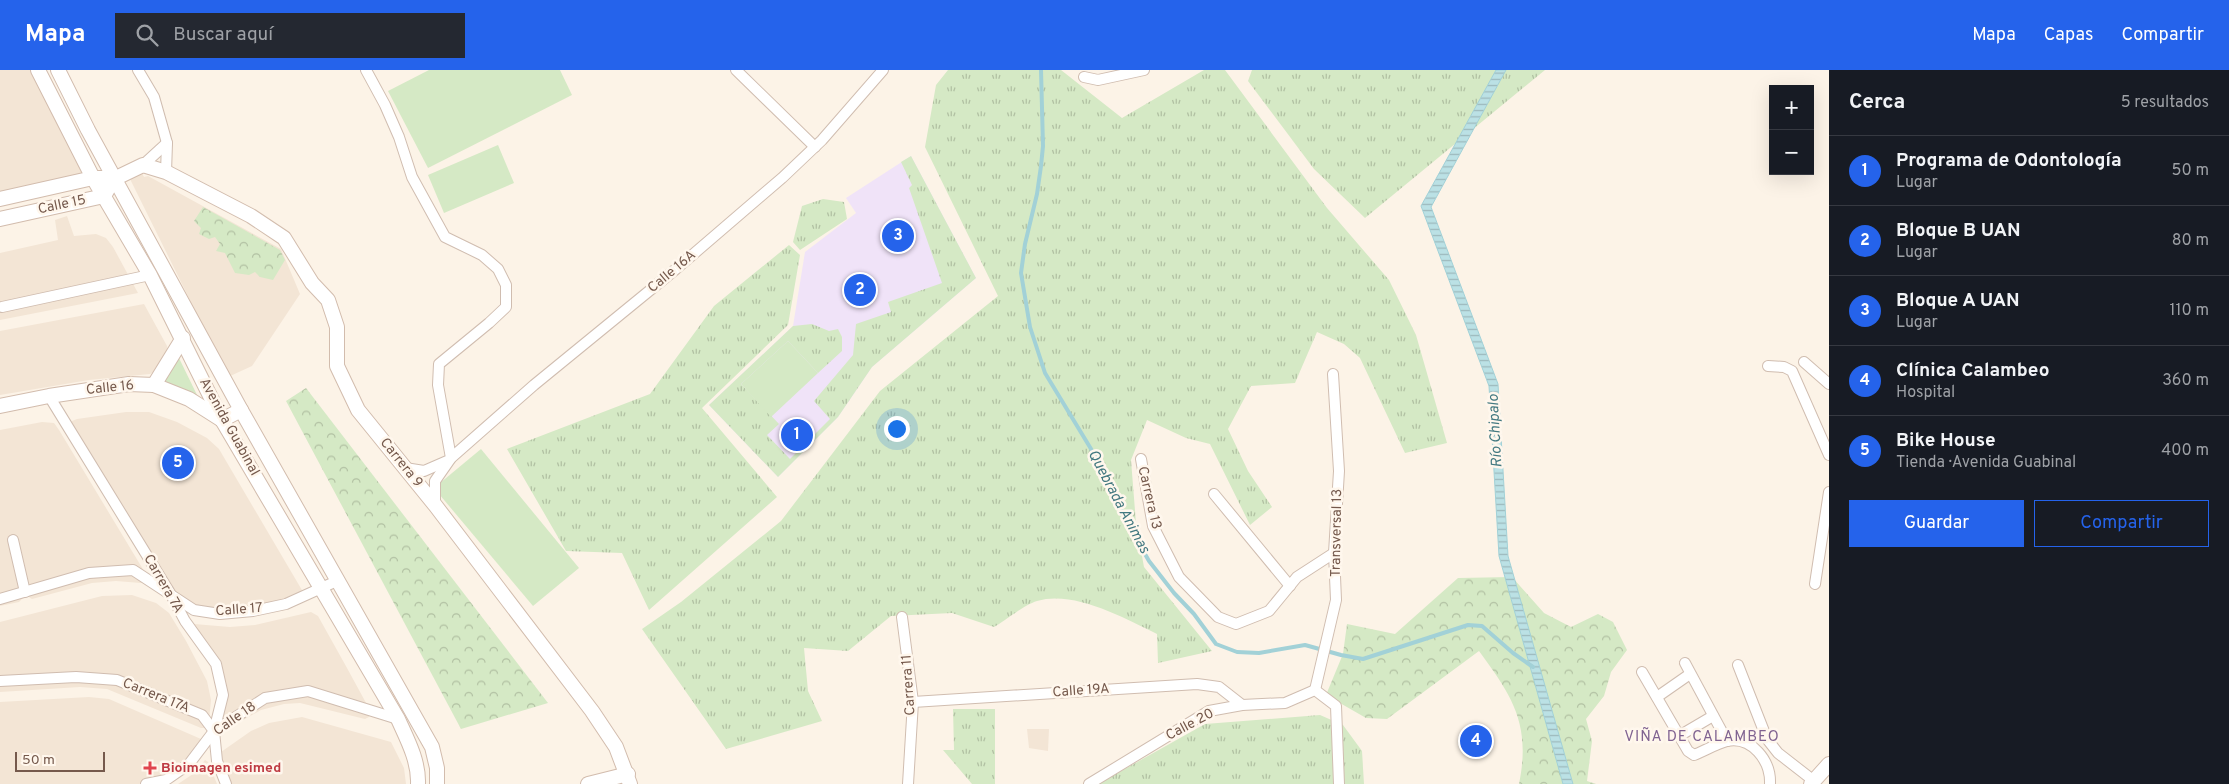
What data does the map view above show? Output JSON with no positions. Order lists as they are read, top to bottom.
{
  "streets": {
    "main road": [
      "Calle 15",
      "Calle 16",
      "Avenida Guabinal",
      "Carrera 9"
    ],
    "street": [
      "Calle 16A",
      "Carrera 13",
      "Transversal 13",
      "Carrera 7A",
      "Calle 17",
      "Carrera 11",
      "Calle 19A",
      "Carrera 17A",
      "Calle 18",
      "Calle 20"
    ]
  },
  "crossings": [
    ["Calle 15", "Avenida Guabinal"],
    ["Calle 15", "Carrera 9"],
    ["Calle 16A", "Carrera 9"],
    ["Calle 16", "Avenida Guabinal"],
    ["Calle 16", "Carrera 7A"],
    ["Avenida Guabinal", "Calle 17"],
    ["Avenida Guabinal", "Calle 18"],
    ["Transversal 13", "Calle 20"],
    ["Carrera 7A", "Calle 17"],
    ["Carrera 7A", "Carrera 17A"],
    ["Carrera 7A", "Calle 18"],
    ["Carrera 11", "Calle 19A"],
    ["Calle 19A", "Calle 20"],
    ["Carrera 17A", "Calle 18"]
  ],
  "districts": ["VIÑA DE CALAMBEO"],
  "water": ["Río Chipalo", "Quebrada Animas"],
  "places": {
    "health": ["Bioimagen esimed"]
  },
  "scale_bar": "50 m",
  "page": {
    "header": "Mapa",
    "search": "Buscar aquí",
    "nav": ["Mapa", "Capas", "Compartir"],
    "heading": ["Cerca", "5 resultados"],
    "map_buttons": ["+", "−"],
    "list": [
      {
        "mark": "1",
        "name": "Programa de Odontología",
        "note": "Lugar",
        "value": "50 m"
      },
      {
        "mark": "2",
        "name": "Bloque B UAN",
        "note": "Lugar",
        "value": "80 m"
      },
      {
        "mark": "3",
        "name": "Bloque A UAN",
        "note": "Lugar",
        "value": "110 m"
      },
      {
        "mark": "4",
        "name": "Clínica Calambeo",
        "note": "Hospital",
        "value": "360 m"
      },
      {
        "mark": "5",
        "name": "Bike House",
        "note": "Tienda · Avenida Guabinal",
        "value": "400 m"
      }
    ],
    "pins": [
      "3",
      "2",
      "1",
      "5",
      "4"
    ],
    "buttons": ["Guardar", "Compartir"],
    "scale": "50 m"
  }
}
